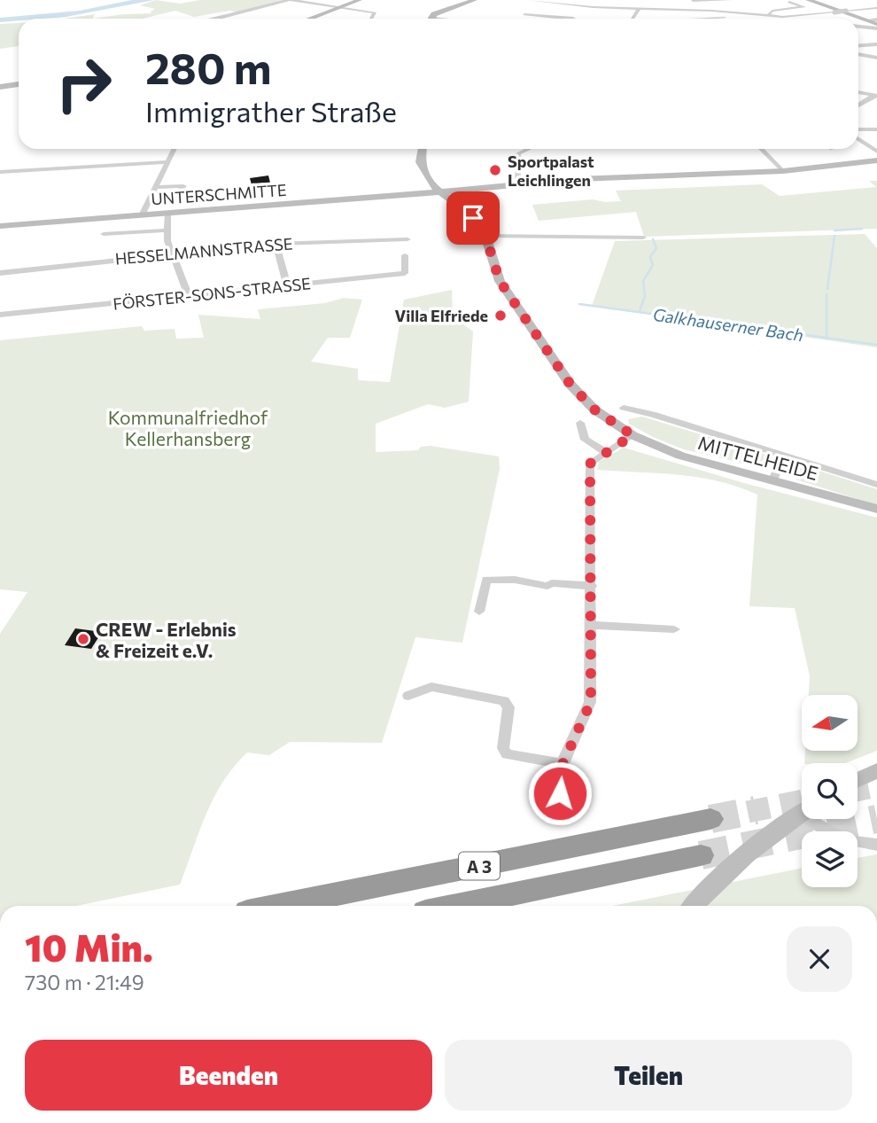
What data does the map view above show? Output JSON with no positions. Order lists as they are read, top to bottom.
{
  "streets": {
    "highway": ["A 3"],
    "main road": ["UNTERSCHMITTE", "MITTELHEIDE"],
    "street": ["HESSELMANNSTRASSE", "FÖRSTER-SONS-STRASSE"]
  },
  "water": ["Galkhauserner Bach"],
  "parks": ["Kommunalfriedhof Kellerhansberg"],
  "places": ["Sportpalast Leichlingen", "Villa Elfriede", "CREW - Erlebnis & Freizeit e.V."],
  "north": "left",
  "page": {
    "turn": ["280 m", "Immigrather Straße"],
    "heading": ["10 Min.", "730 m · 21:49"],
    "buttons": ["Beenden", "Teilen"]
  }
}
